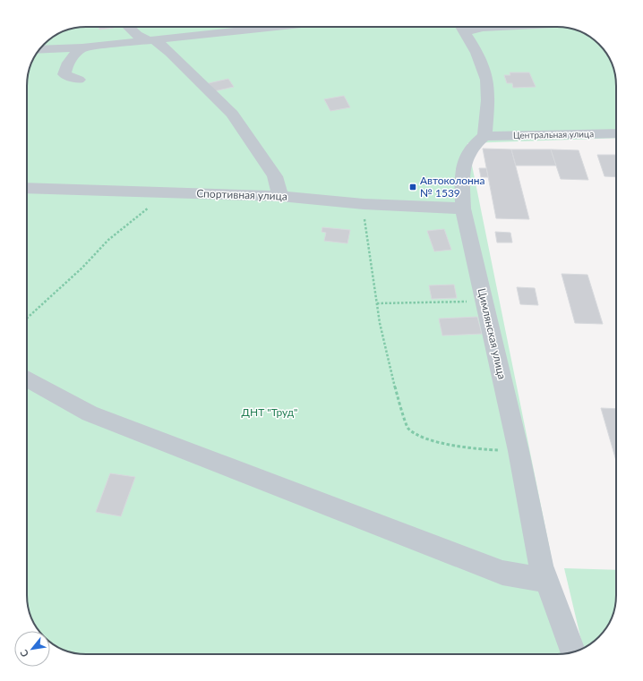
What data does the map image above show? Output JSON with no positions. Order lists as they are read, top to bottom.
{
  "streets": {
    "street": ["Центральная улица", "Спортивная улица", "Цимлянская улица"]
  },
  "crossings": [
    ["Центральная улица", "Цимлянская улица"],
    ["Спортивная улица", "Цимлянская улица"]
  ],
  "parks": ["ДНТ \"Труд\""],
  "places": {
    "transit": ["Автоколонна № 1539"]
  },
  "north": "bottom left"
}
